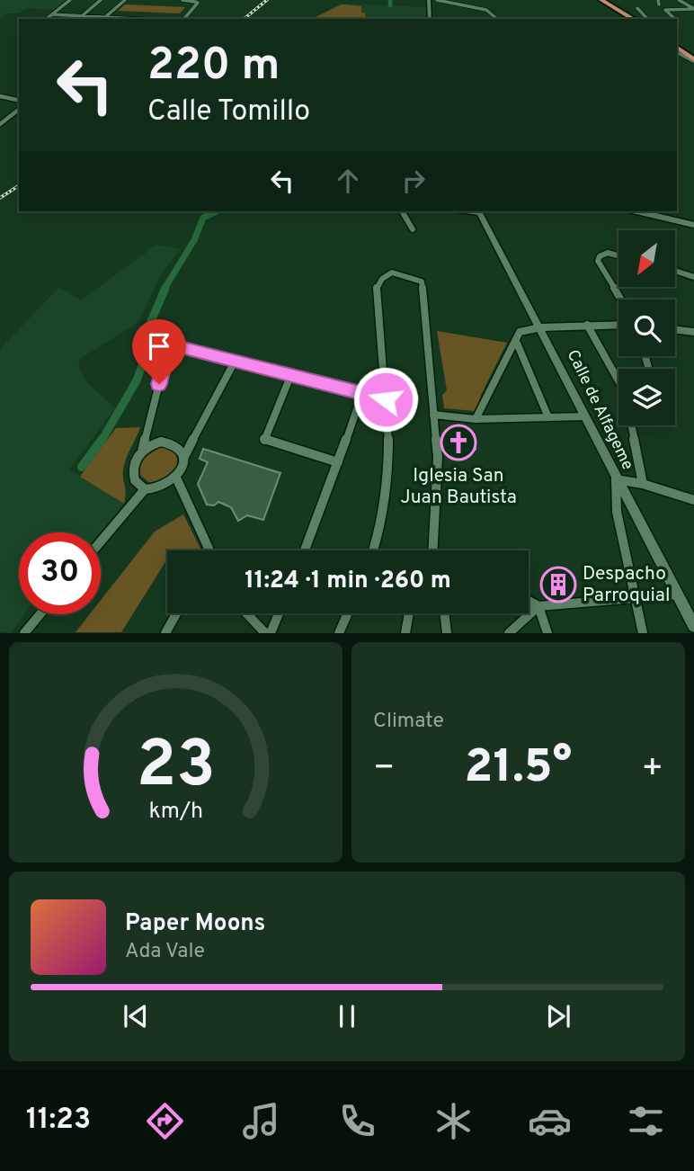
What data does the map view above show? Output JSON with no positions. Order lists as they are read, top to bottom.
{
  "streets": {
    "street": ["Calle de Alfageme"]
  },
  "places": {
    "church": ["Iglesia San Juan Bautista"],
    "building": ["Despacho Parroquial"]
  },
  "north": "bottom left",
  "page": {
    "turn": ["220 m", "Calle Tomillo"],
    "limit": "30",
    "trip": "11:24 · 1 min · 260 m",
    "tile": "Climate",
    "heat": ["−", "21.5°", "+"],
    "song": ["Paper Moons", "Ada Vale"],
    "tabs": "11:23",
    "gauge": ["23", "km/h"]
  }
}
